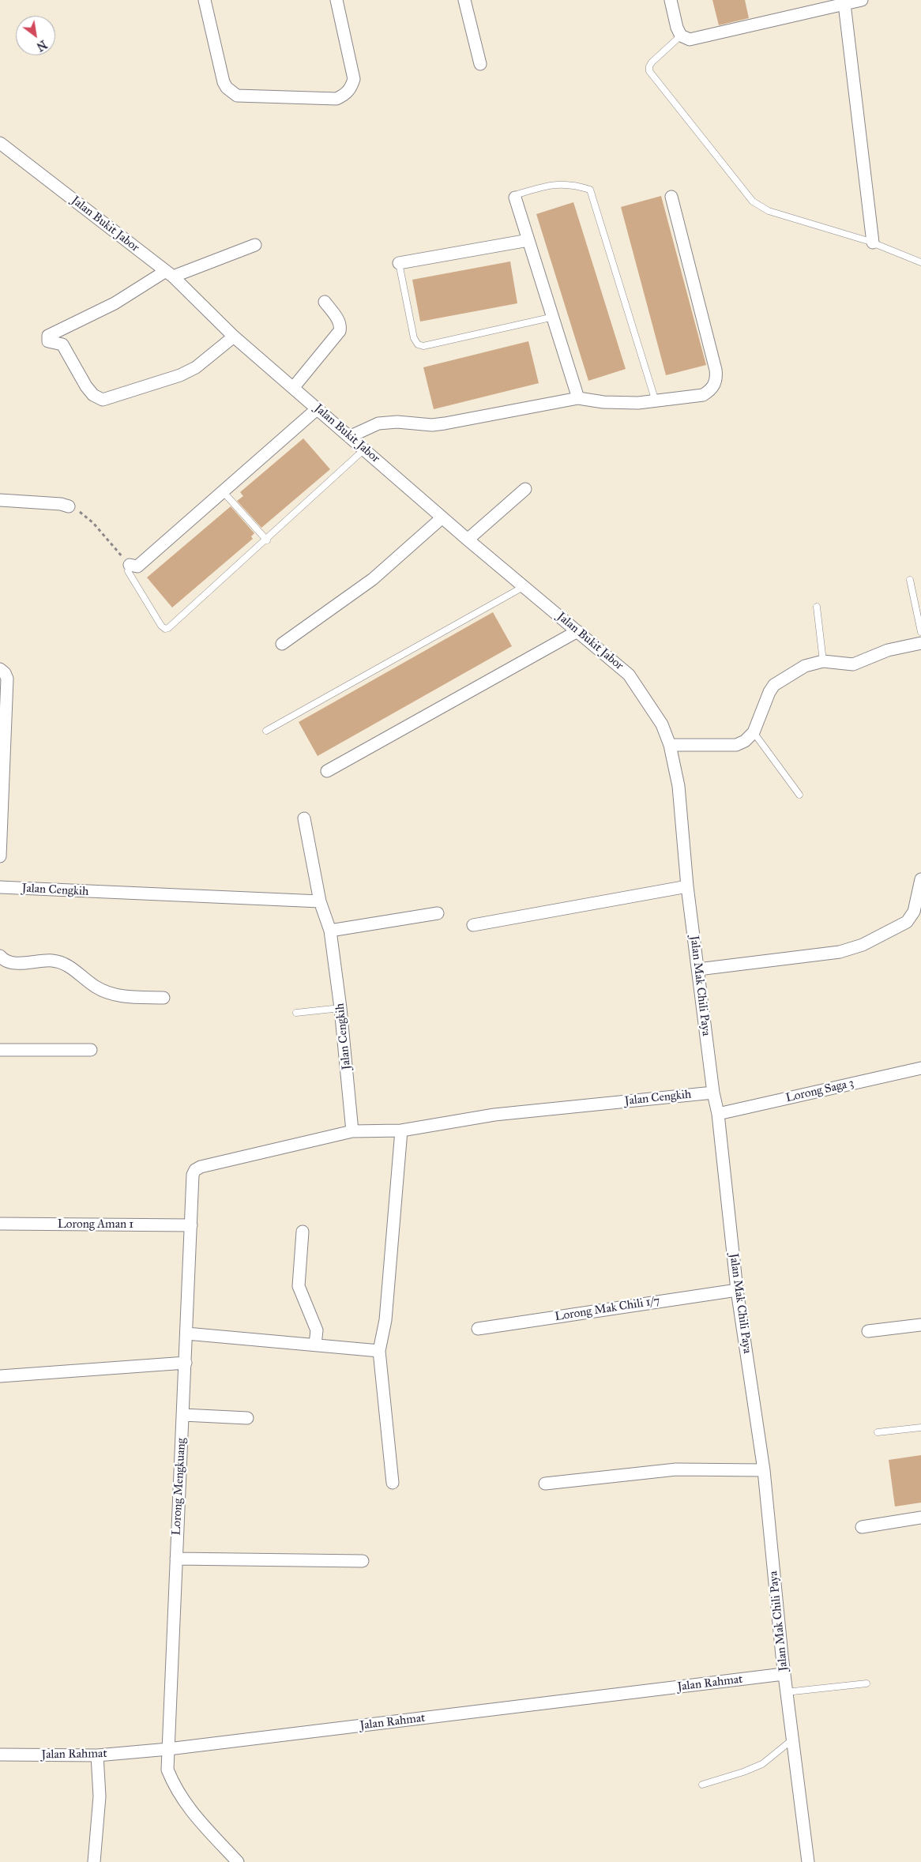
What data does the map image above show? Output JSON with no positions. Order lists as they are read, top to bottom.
{
  "streets": {
    "street": [
      "Jalan Bukit Jabor",
      "Jalan Cengkih",
      "Jalan Mak Chili Paya",
      "Lorong Saga 3",
      "Lorong Aman 1",
      "Lorong Mak Chili 1/7",
      "Lorong Mengkuang",
      "Jalan Rahmat"
    ]
  },
  "crossings": [
    ["Jalan Bukit Jabor", "Jalan Mak Chili Paya"],
    ["Jalan Cengkih", "Jalan Mak Chili Paya"],
    ["Jalan Cengkih", "Lorong Mengkuang"],
    ["Jalan Mak Chili Paya", "Lorong Saga 3"],
    ["Jalan Mak Chili Paya", "Lorong Mak Chili 1/7"],
    ["Jalan Mak Chili Paya", "Jalan Rahmat"],
    ["Lorong Aman 1", "Lorong Mengkuang"],
    ["Lorong Mengkuang", "Jalan Rahmat"]
  ],
  "north": "bottom right"
}
